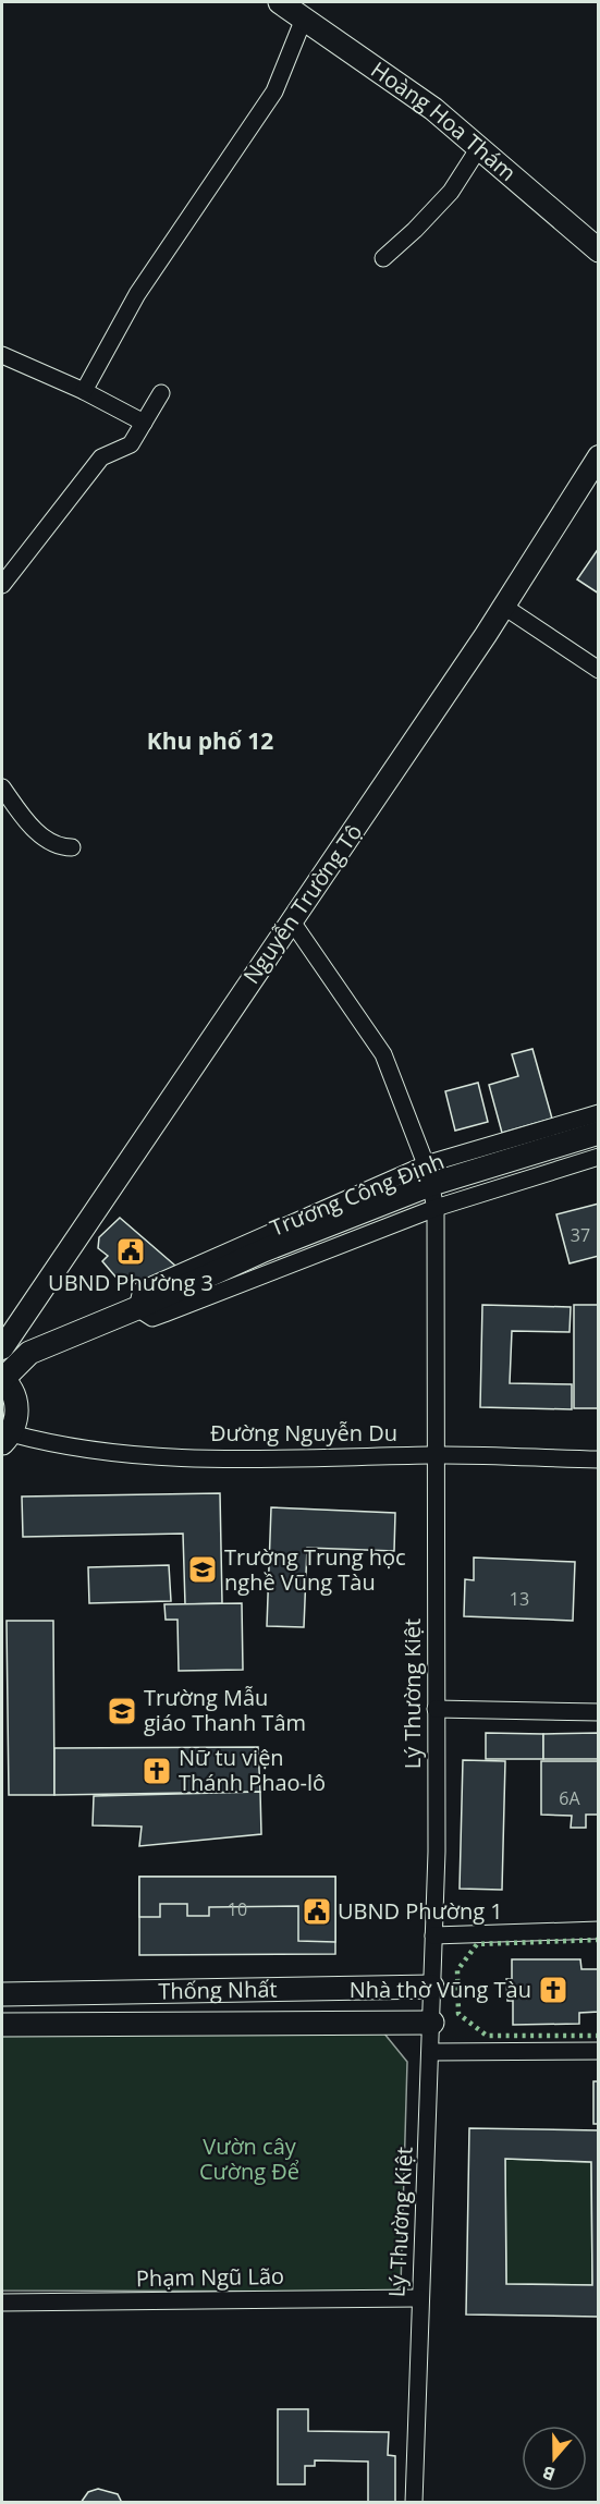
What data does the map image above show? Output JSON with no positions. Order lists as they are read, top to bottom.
{
  "streets": {
    "main road": ["Hoàng Hoa Thám", "Trương Công Định", "Thống Nhất"],
    "street": [
      "Nguyễn Trường Tộ",
      "Đường Nguyễn Du",
      "Lý Thường Kiệt",
      "Phạm Ngũ Lão"
    ]
  },
  "crossings": [
    ["Nguyễn Trường Tộ", "Lý Thường Kiệt"],
    ["Trương Công Định", "Lý Thường Kiệt"],
    ["Đường Nguyễn Du", "Lý Thường Kiệt"],
    ["Lý Thường Kiệt", "Thống Nhất"],
    ["Lý Thường Kiệt", "Phạm Ngũ Lão"]
  ],
  "districts": ["Khu phố 12"],
  "parks": ["Vườn cây Cường Để"],
  "places": {
    "public building": ["UBND Phường 3", "UBND Phường 1"],
    "school or university": ["Trường Trung học nghề Vũng Tàu", "Trường Mẫu giáo Thanh Tâm"],
    "church": ["Nữ tu viện Thánh Phao-lô", "Nhà thờ Vũng Tàu"]
  },
  "house_numbers": [
    "37",
    "13",
    "6A",
    "10"
  ],
  "north": "bottom"
}
